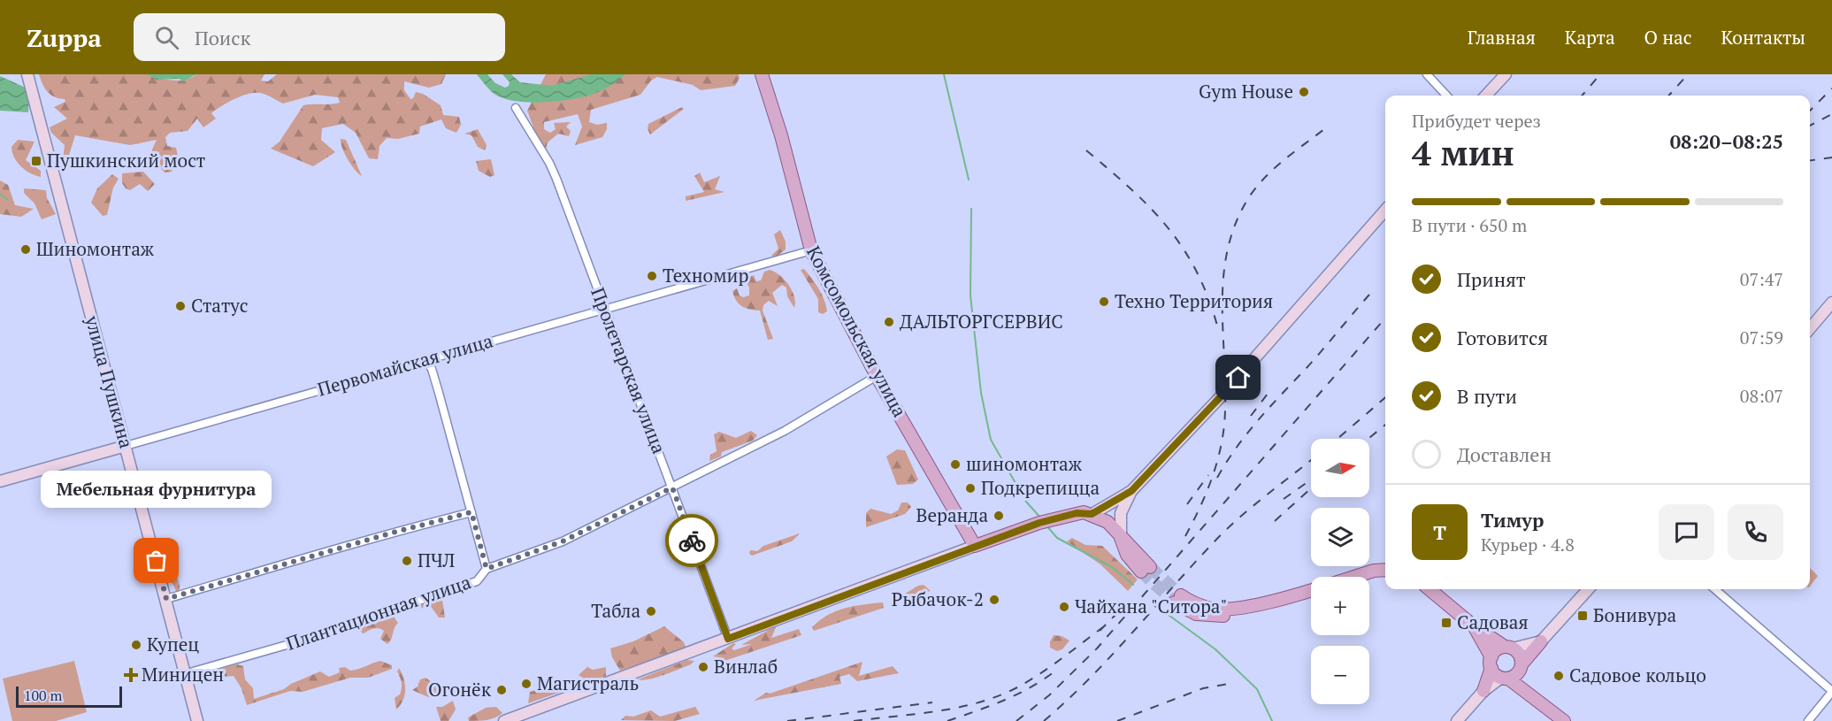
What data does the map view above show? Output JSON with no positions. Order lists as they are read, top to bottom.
{
  "streets": {
    "main road": ["Комсомольская улица", "Первомайская улица", "улица Пушкина"],
    "street": ["Пролетарская улица", "Плантационная улица"]
  },
  "crossings": [
    ["Комсомольская улица", "Первомайская улица"],
    ["Комсомольская улица", "Плантационная улица"],
    ["Первомайская улица", "Пролетарская улица"],
    ["Первомайская улица", "улица Пушкина"],
    ["Пролетарская улица", "Плантационная улица"],
    ["улица Пушкина", "Плантационная улица"]
  ],
  "places": {
    "other": [
      "Gym House",
      "Шиномонтаж",
      "Техномир",
      "Техно Территория",
      "Статус",
      "ДАЛЬТОРГСЕРВИС",
      "шиномонтаж",
      "Подкрепицца",
      "Веранда",
      "Мебельная фурнитура",
      "ПЧЛ",
      "Рыбачок-2",
      "Чайхана \"Ситора\"",
      "Табла",
      "Купец",
      "Винлаб",
      "Садовое кольцо",
      "Магистраль",
      "Огонёк"
    ],
    "transit": ["Пушкинский мост", "Бонивура", "Садовая"],
    "health": ["Миницен"]
  },
  "scale_bar": "100 m",
  "north": "right",
  "page": {
    "header": "Zuppa",
    "search": "Поиск",
    "nav": [
      "Главная",
      "Карта",
      "О нас",
      "Контакты"
    ],
    "heading": ["4 мин", "Прибудет через", "08:20–08:25"],
    "panel": ["Тимур", "Курьер · 4.8"],
    "bar": "В пути · 650 m",
    "list": [
      ["Принят", "07:47"],
      ["Готовится", "07:59"],
      ["В пути", "08:07"],
      "Доставлен"
    ],
    "map_buttons": ["+", "−"],
    "bubble": "Мебельная фурнитура",
    "round": "Т",
    "scale": "100 m"
  }
}
